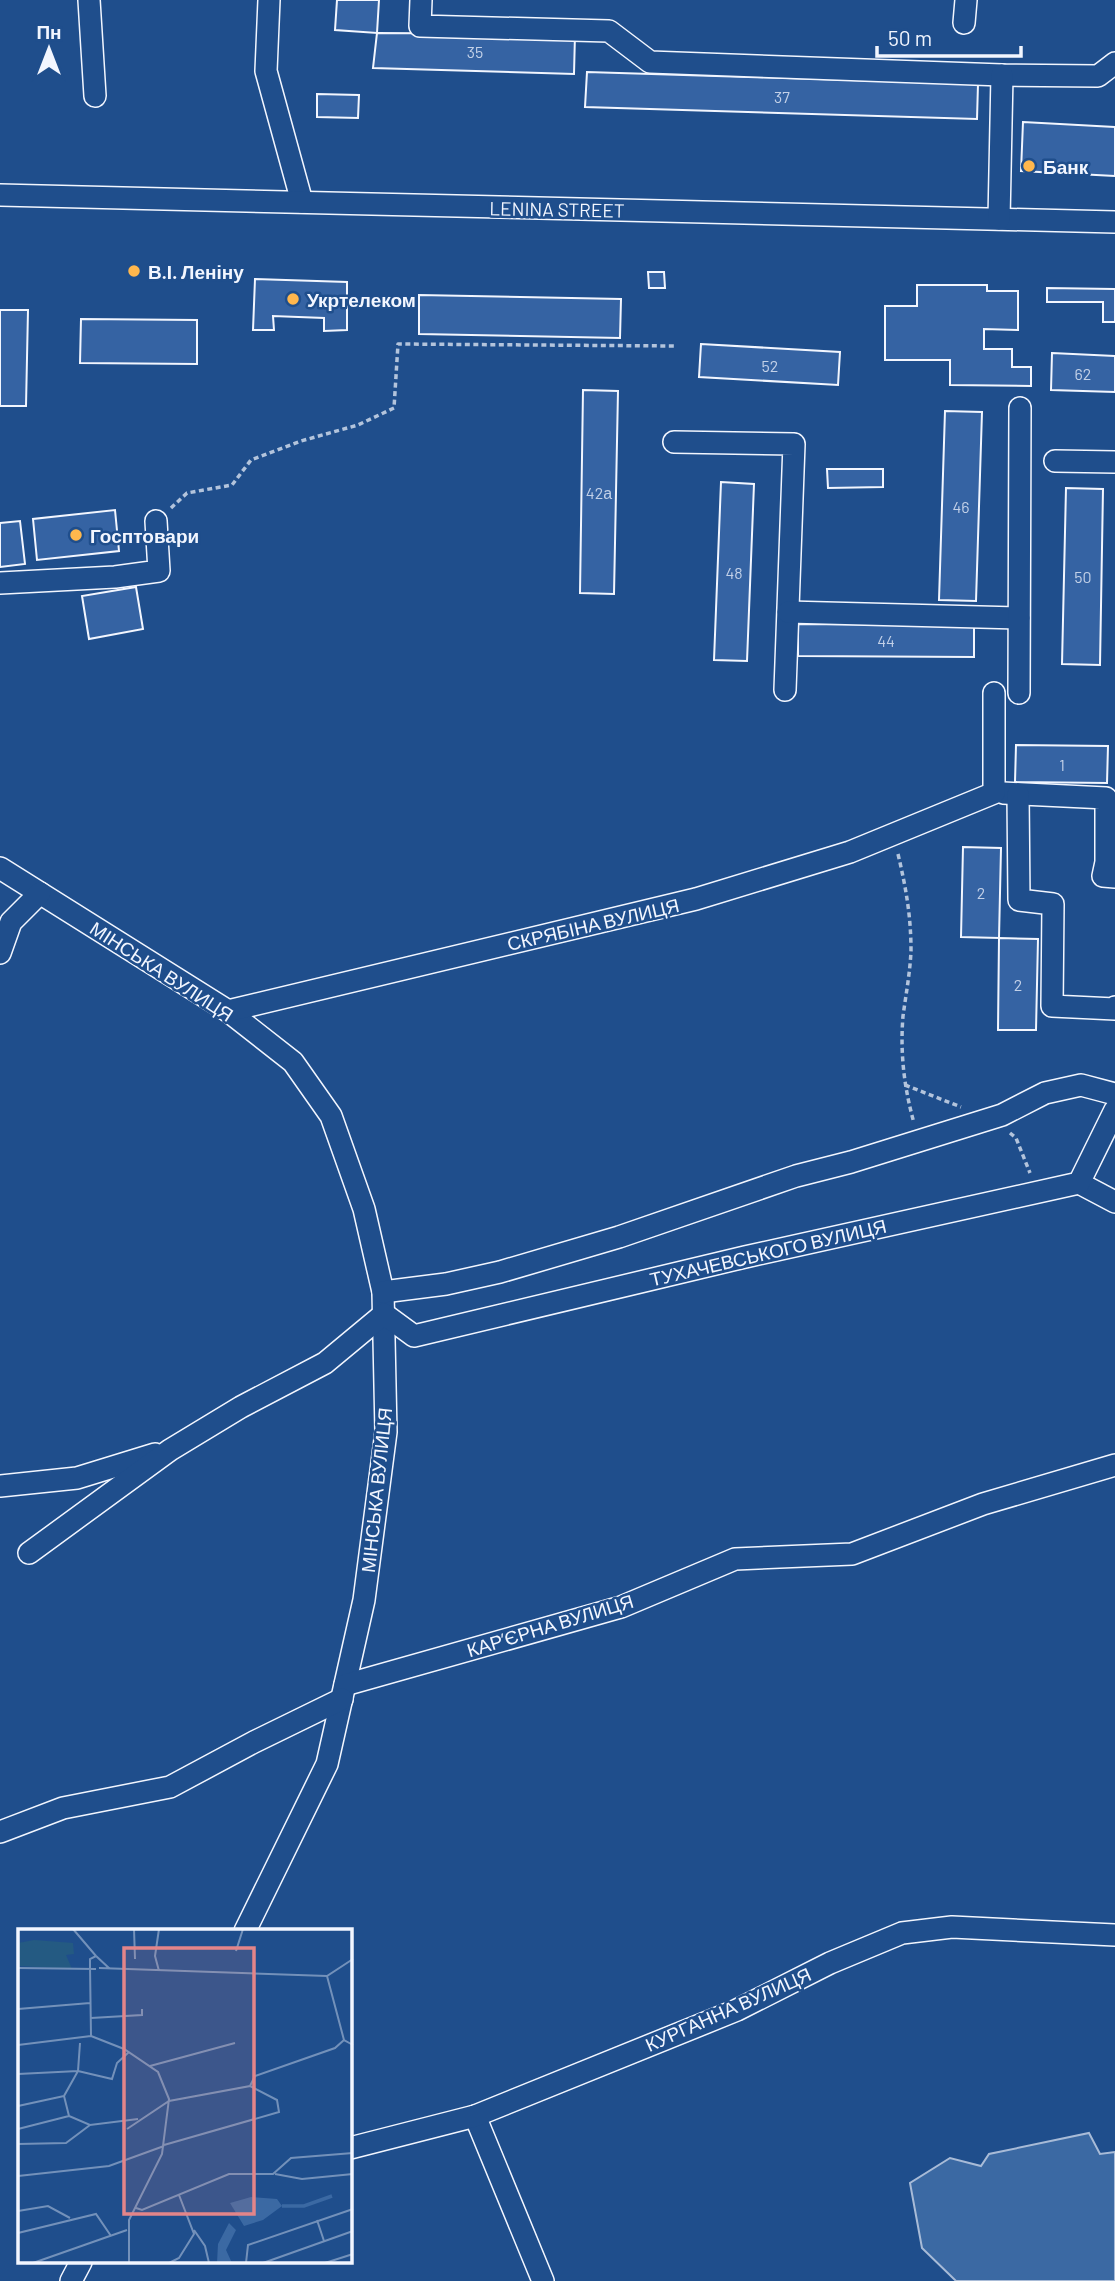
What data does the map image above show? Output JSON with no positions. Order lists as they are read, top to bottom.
{
  "streets": {
    "street": [
      "LENINA STREET",
      "СКРЯБІНА ВУЛИЦЯ",
      "МІНСЬКА ВУЛИЦЯ",
      "ТУХАЧЕВСЬКОГО ВУЛИЦЯ",
      "КАР’ЄРНА ВУЛИЦЯ",
      "КУРГАННА ВУЛИЦЯ"
    ]
  },
  "crossings": [
    ["СКРЯБІНА ВУЛИЦЯ", "МІНСЬКА ВУЛИЦЯ"],
    ["МІНСЬКА ВУЛИЦЯ", "ТУХАЧЕВСЬКОГО ВУЛИЦЯ"],
    ["МІНСЬКА ВУЛИЦЯ", "КАР’ЄРНА ВУЛИЦЯ"]
  ],
  "places": [
    "Банк",
    "В.І. Леніну",
    "Укртелеком",
    "Госптовари"
  ],
  "house_numbers": [
    "35",
    "37",
    "52",
    "62",
    "42а",
    "46",
    "48",
    "50",
    "44",
    "1",
    "2",
    "2"
  ],
  "scale_bar": "50 m",
  "north": "top"
}
